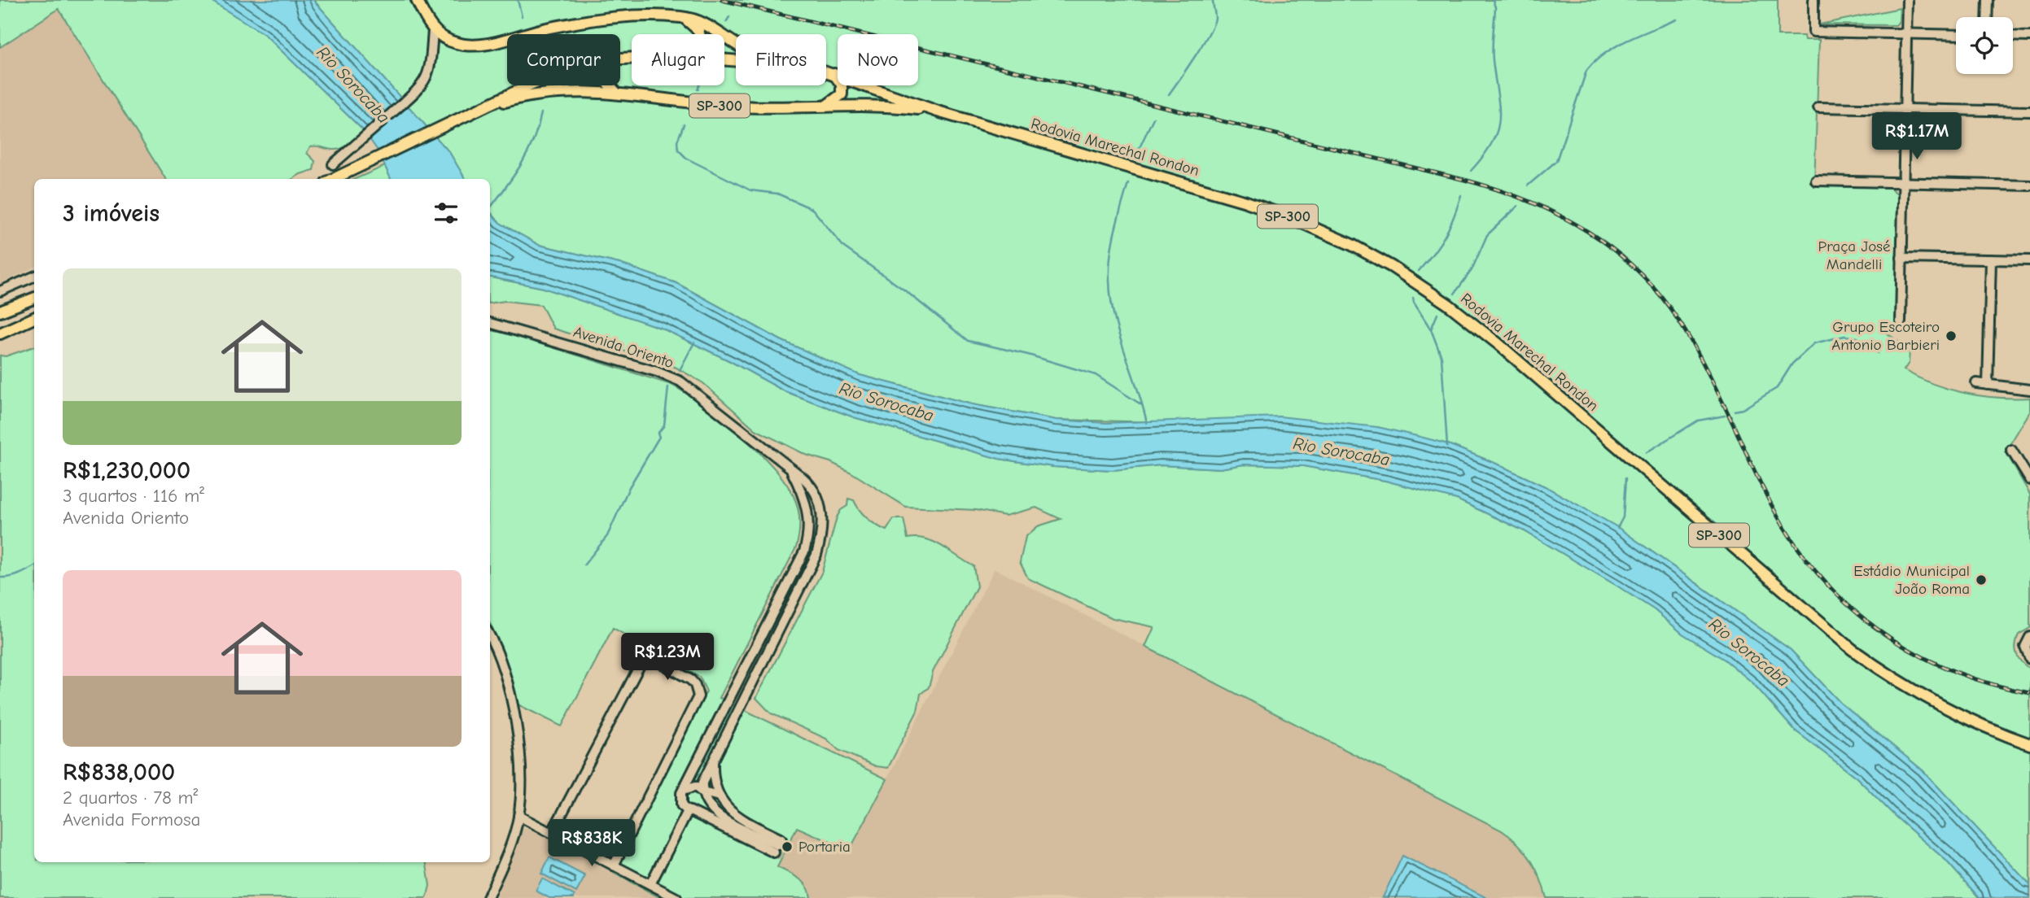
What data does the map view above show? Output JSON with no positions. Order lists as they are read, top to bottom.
{
  "streets": {
    "main road": ["SP-300", "Rodovia Marechal Rondon"],
    "street": ["Avenida Oriento"]
  },
  "water": ["Rio Sorocaba"],
  "parks": ["Praça José Mandelli"],
  "places": ["Grupo Escoteiro Antonio Barbieri", "Estádio Municipal João Roma", "Portaria"],
  "page": {
    "chip": [
      "Comprar",
      "Alugar",
      "Filtros",
      "Novo"
    ],
    "price": ["R$1.17M", "R$1.23M", "R$838K"],
    "heading": "3 imóveis",
    "list": [
      {
        "name": "R$1,230,000",
        "note": "3 quartos · 116 m² · Avenida Oriento"
      },
      {
        "name": "R$838,000",
        "note": "2 quartos · 78 m² · Avenida Formosa"
      }
    ]
  }
}
